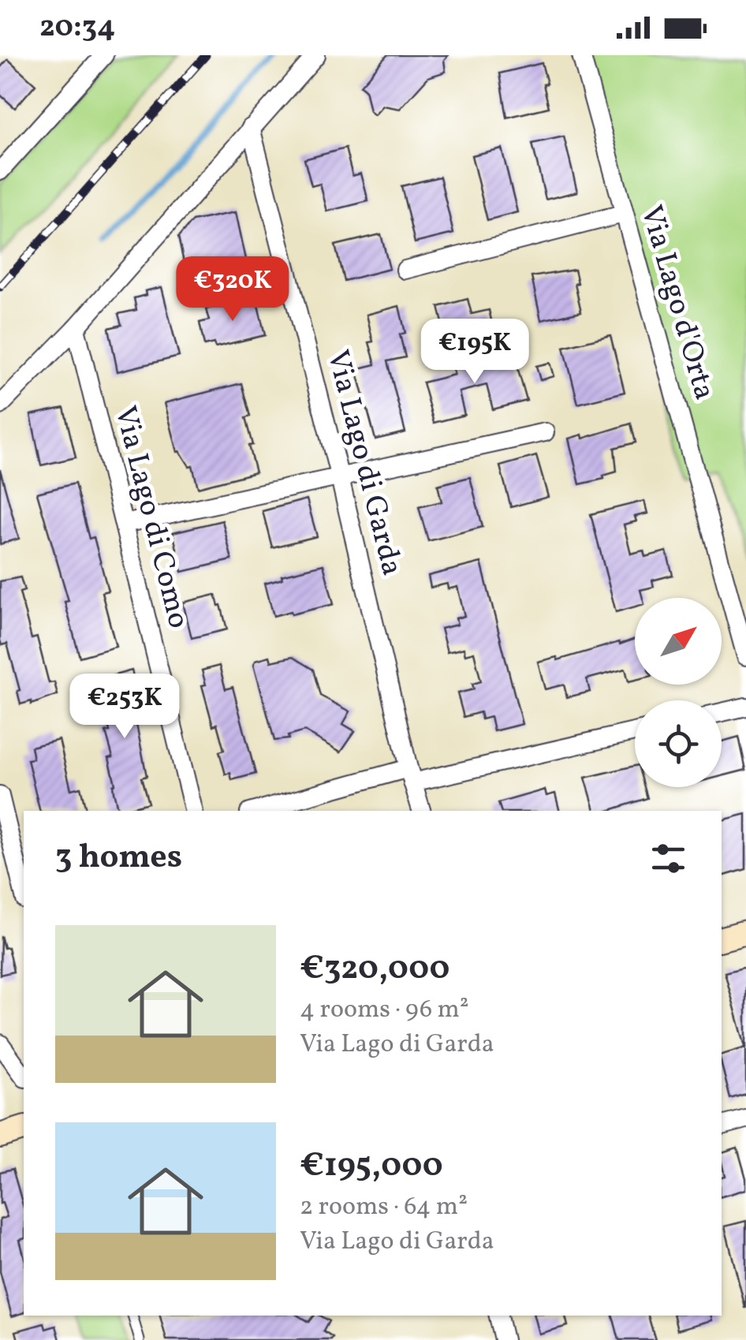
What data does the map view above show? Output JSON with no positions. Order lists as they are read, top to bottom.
{
  "streets": {
    "street": ["Via Lago d'Orta", "Via Lago di Garda", "Via Lago di Como"]
  },
  "north": "top right",
  "page": {
    "status": "20:34",
    "price": ["€320K", "€195K", "€253K"],
    "heading": "3 homes",
    "list": [
      {
        "name": "€320,000",
        "note": "4 rooms · 96 m² · Via Lago di Garda"
      },
      {
        "name": "€195,000",
        "note": "2 rooms · 64 m² · Via Lago di Garda"
      }
    ]
  }
}
